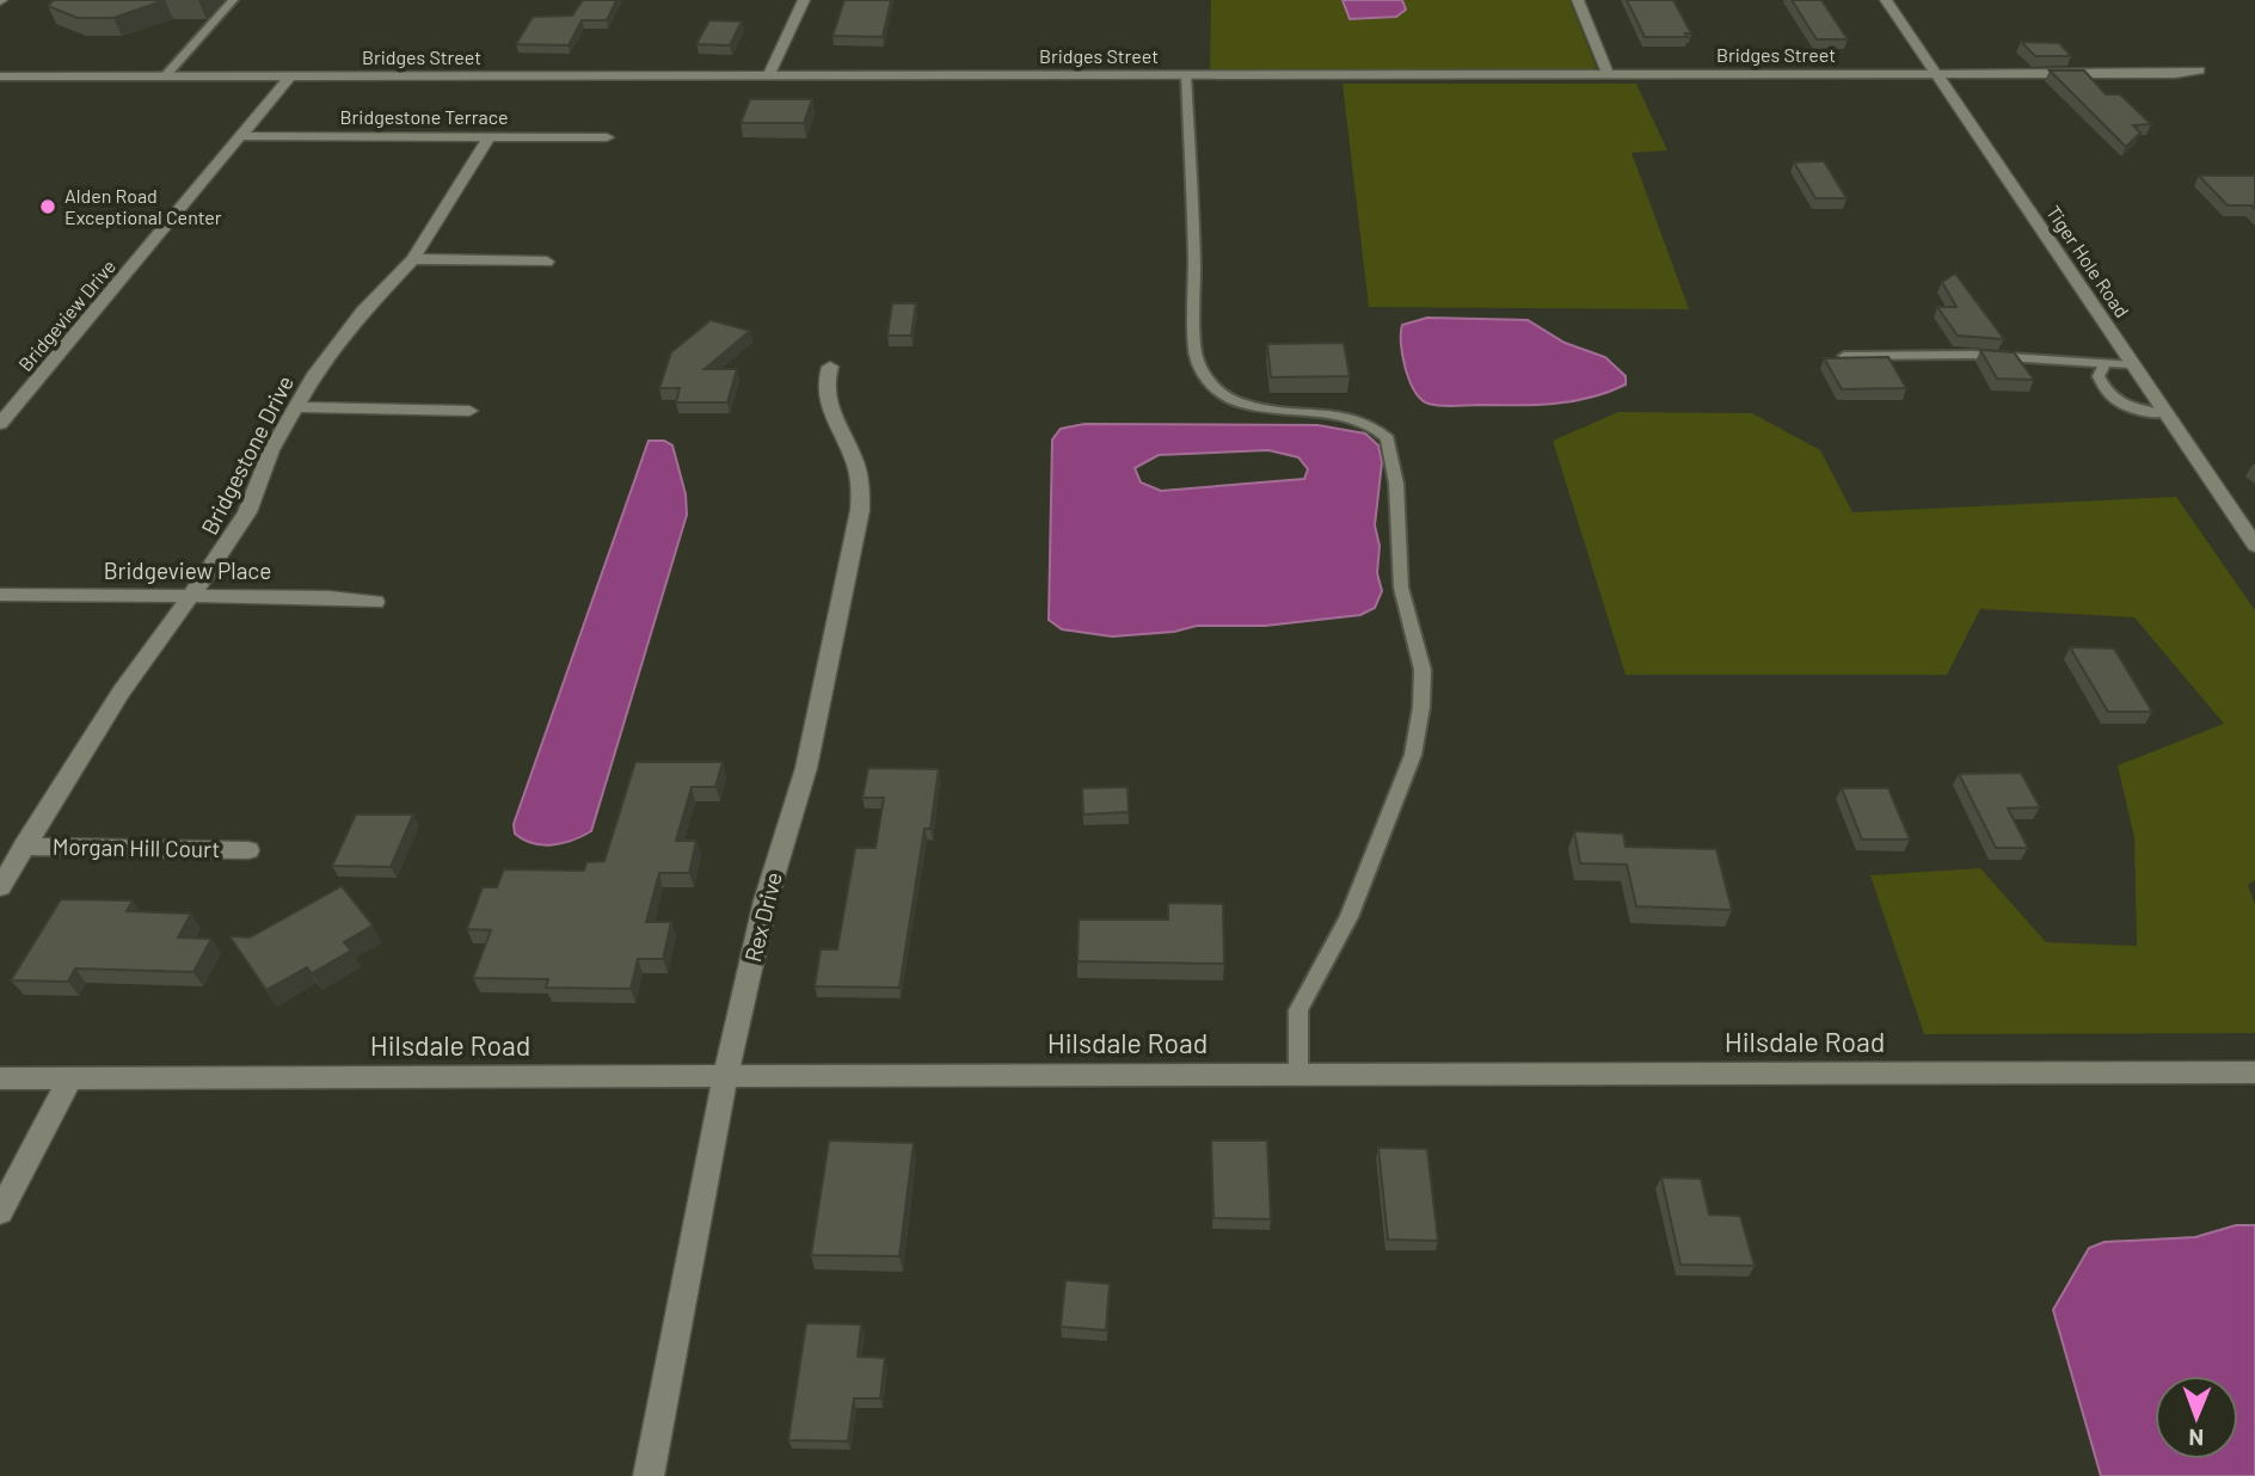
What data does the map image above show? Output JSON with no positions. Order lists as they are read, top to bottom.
{
  "streets": {
    "street": [
      "Bridges Street",
      "Bridgestone Terrace",
      "Tiger Hole Road",
      "Bridgeview Drive",
      "Bridgestone Drive",
      "Bridgeview Place",
      "Morgan Hill Court",
      "Rex Drive",
      "Hilsdale Road"
    ]
  },
  "crossings": [
    ["Bridges Street", "Tiger Hole Road"],
    ["Bridges Street", "Bridgeview Drive"],
    ["Bridgestone Terrace", "Bridgeview Drive"],
    ["Bridgestone Terrace", "Bridgestone Drive"],
    ["Bridgestone Drive", "Bridgeview Place"],
    ["Bridgestone Drive", "Morgan Hill Court"],
    ["Rex Drive", "Hilsdale Road"]
  ],
  "places": ["Alden Road Exceptional Center"],
  "north": "bottom"
}
